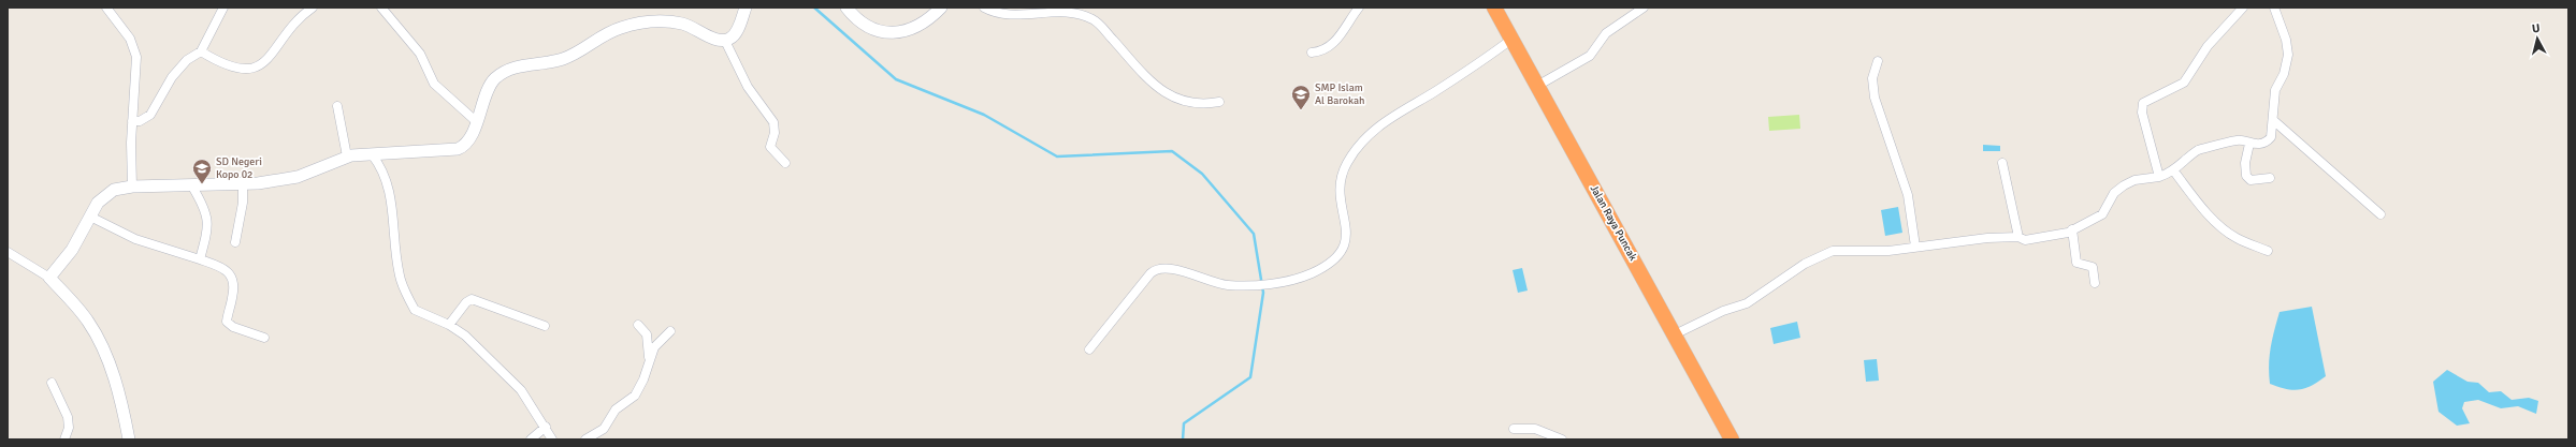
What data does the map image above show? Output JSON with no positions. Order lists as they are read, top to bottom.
{
  "streets": {
    "highway": ["Jalan Raya Puncak"]
  },
  "places": {
    "school or university": ["SMP Islam Al Barokah", "SD Negeri Kopo 02"]
  },
  "north": "top"
}
